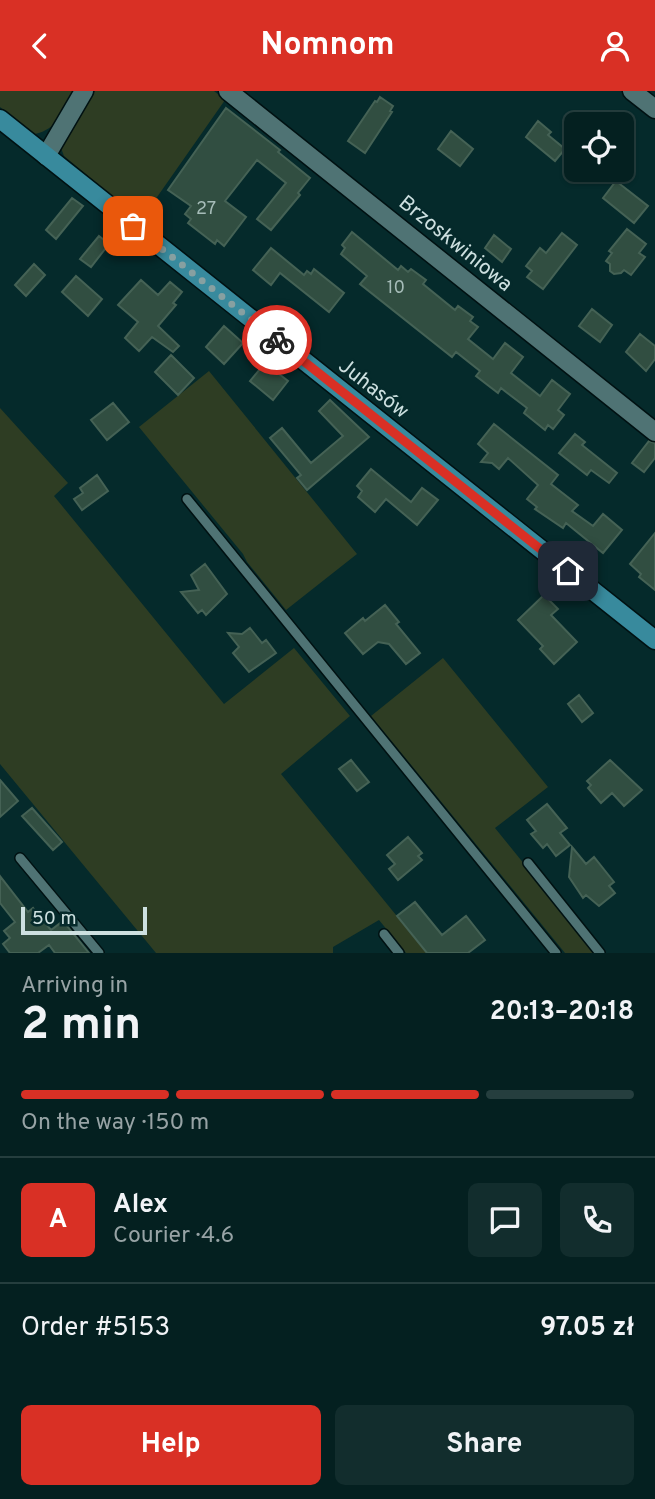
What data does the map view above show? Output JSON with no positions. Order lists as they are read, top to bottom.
{
  "streets": {
    "street": ["Brzoskwiniowa", "Juhasów"]
  },
  "house_numbers": ["27", "10"],
  "scale_bar": "50 m",
  "page": {
    "header": "Nomnom",
    "scale": "50 m",
    "heading": ["2 min", "Arriving in", "20:13–20:18"],
    "panel": [
      "Alex",
      "Courier · 4.6",
      "Order #5153",
      "97.05 zł"
    ],
    "bar": "On the way · 150 m",
    "round": "A",
    "buttons": ["Help", "Share"]
  }
}
